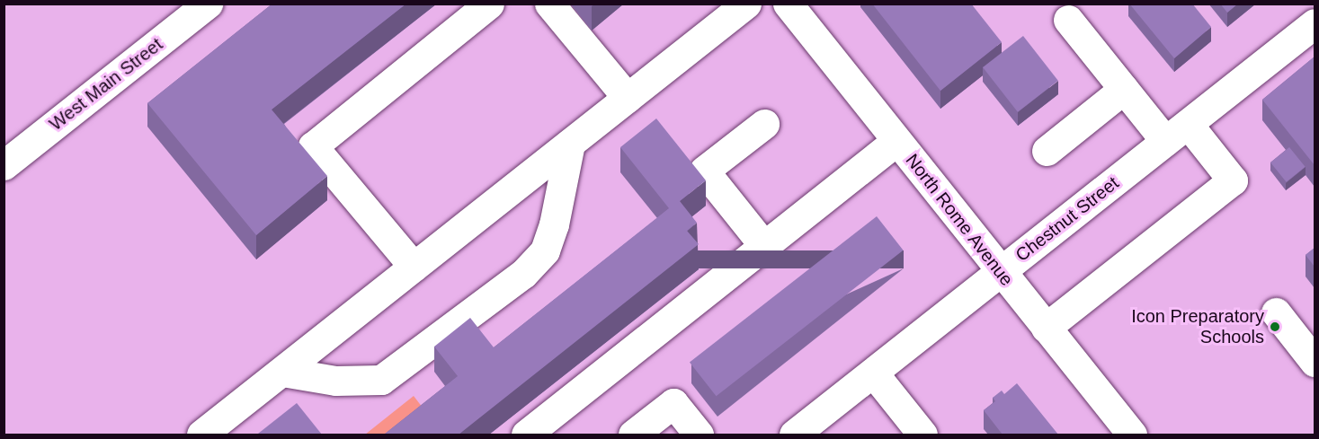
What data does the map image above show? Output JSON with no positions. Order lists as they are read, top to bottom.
{
  "streets": {
    "street": ["West Main Street", "Chestnut Street", "North Rome Avenue"]
  },
  "crossings": [
    ["Chestnut Street", "North Rome Avenue"]
  ],
  "places": ["Icon Preparatory Schools"]
}
